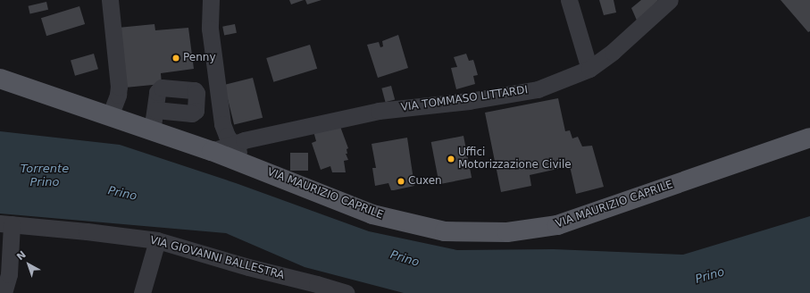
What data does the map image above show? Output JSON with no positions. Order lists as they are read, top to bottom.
{
  "streets": {
    "main road": ["VIA MAURIZIO CAPRILE"],
    "street": ["VIA TOMMASO LITTARDI", "VIA GIOVANNI BALLESTRA"]
  },
  "crossings": [
    ["VIA TOMMASO LITTARDI", "VIA MAURIZIO CAPRILE"]
  ],
  "water": ["Torrente Prino", "Prino"],
  "places": ["Penny", "Uffici Motorizzazione Civile", "Cuxen"],
  "north": "top left"
}
